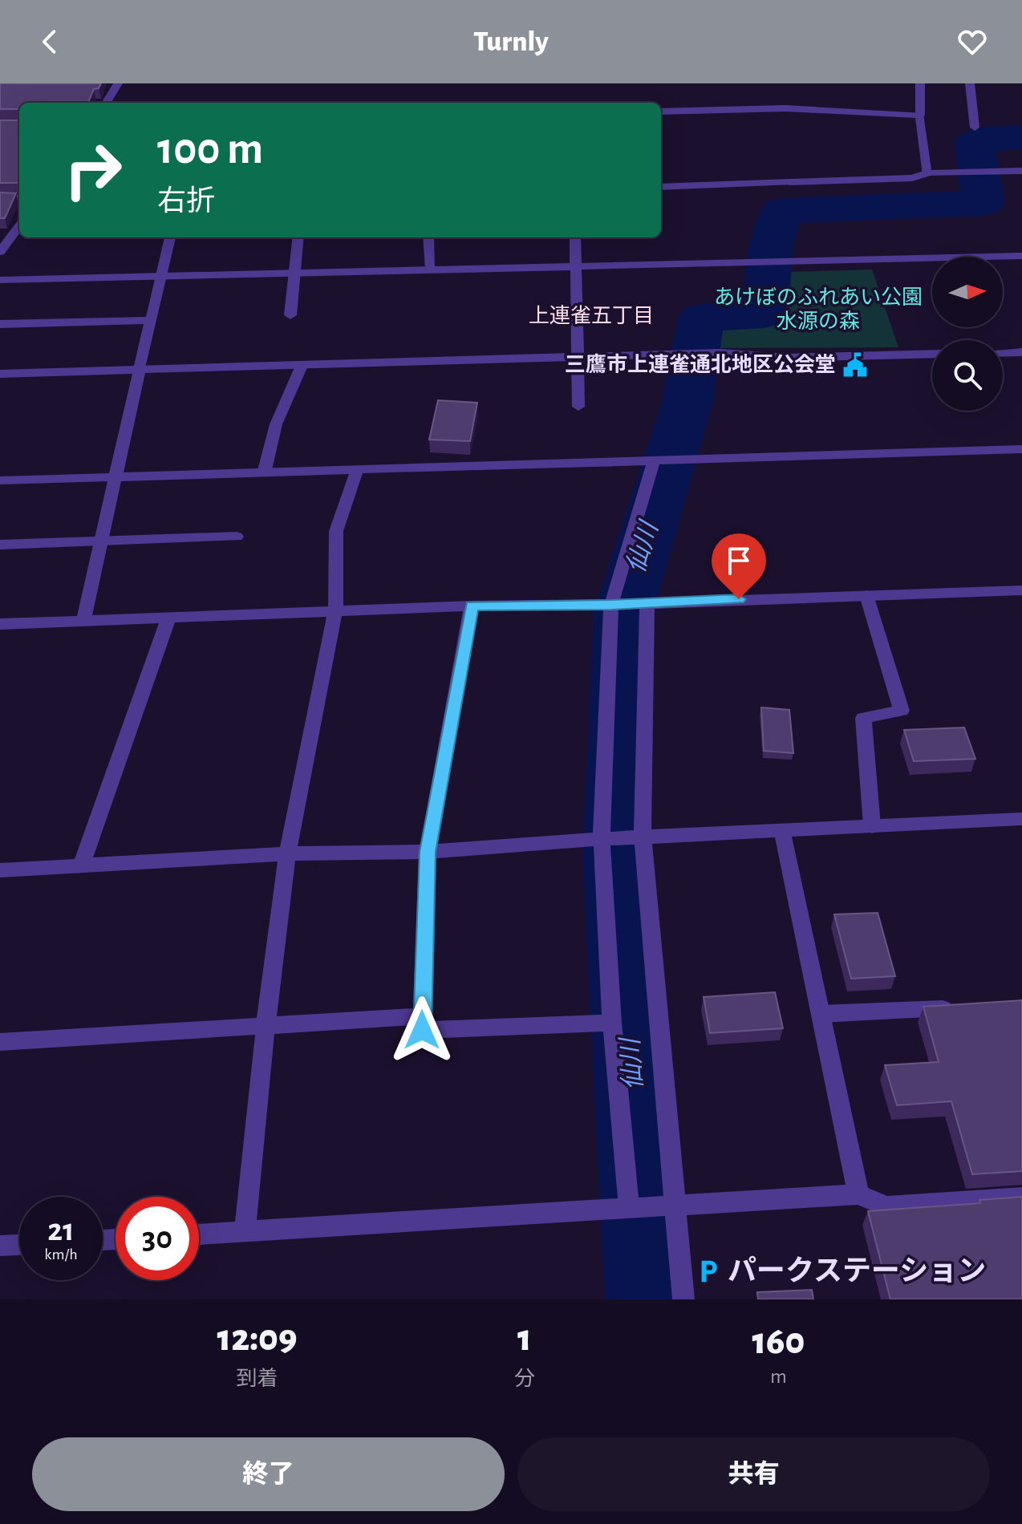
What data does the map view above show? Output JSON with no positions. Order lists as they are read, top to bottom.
{
  "districts": ["上連雀五丁目"],
  "water": ["仙川"],
  "parks": ["あけぼのふれあい公園 水源の森"],
  "places": {
    "public building": ["三鷹市上連雀通北地区公会堂"],
    "parking": ["パークステーション"]
  },
  "north": "right",
  "page": {
    "header": "Turnly",
    "turn": ["100 m", "右折"],
    "speed": "21 km/h",
    "limit": "30",
    "eta": [
      "12:09",
      "到着",
      "1",
      "分",
      "160",
      "m"
    ],
    "buttons": ["終了", "共有"]
  }
}
